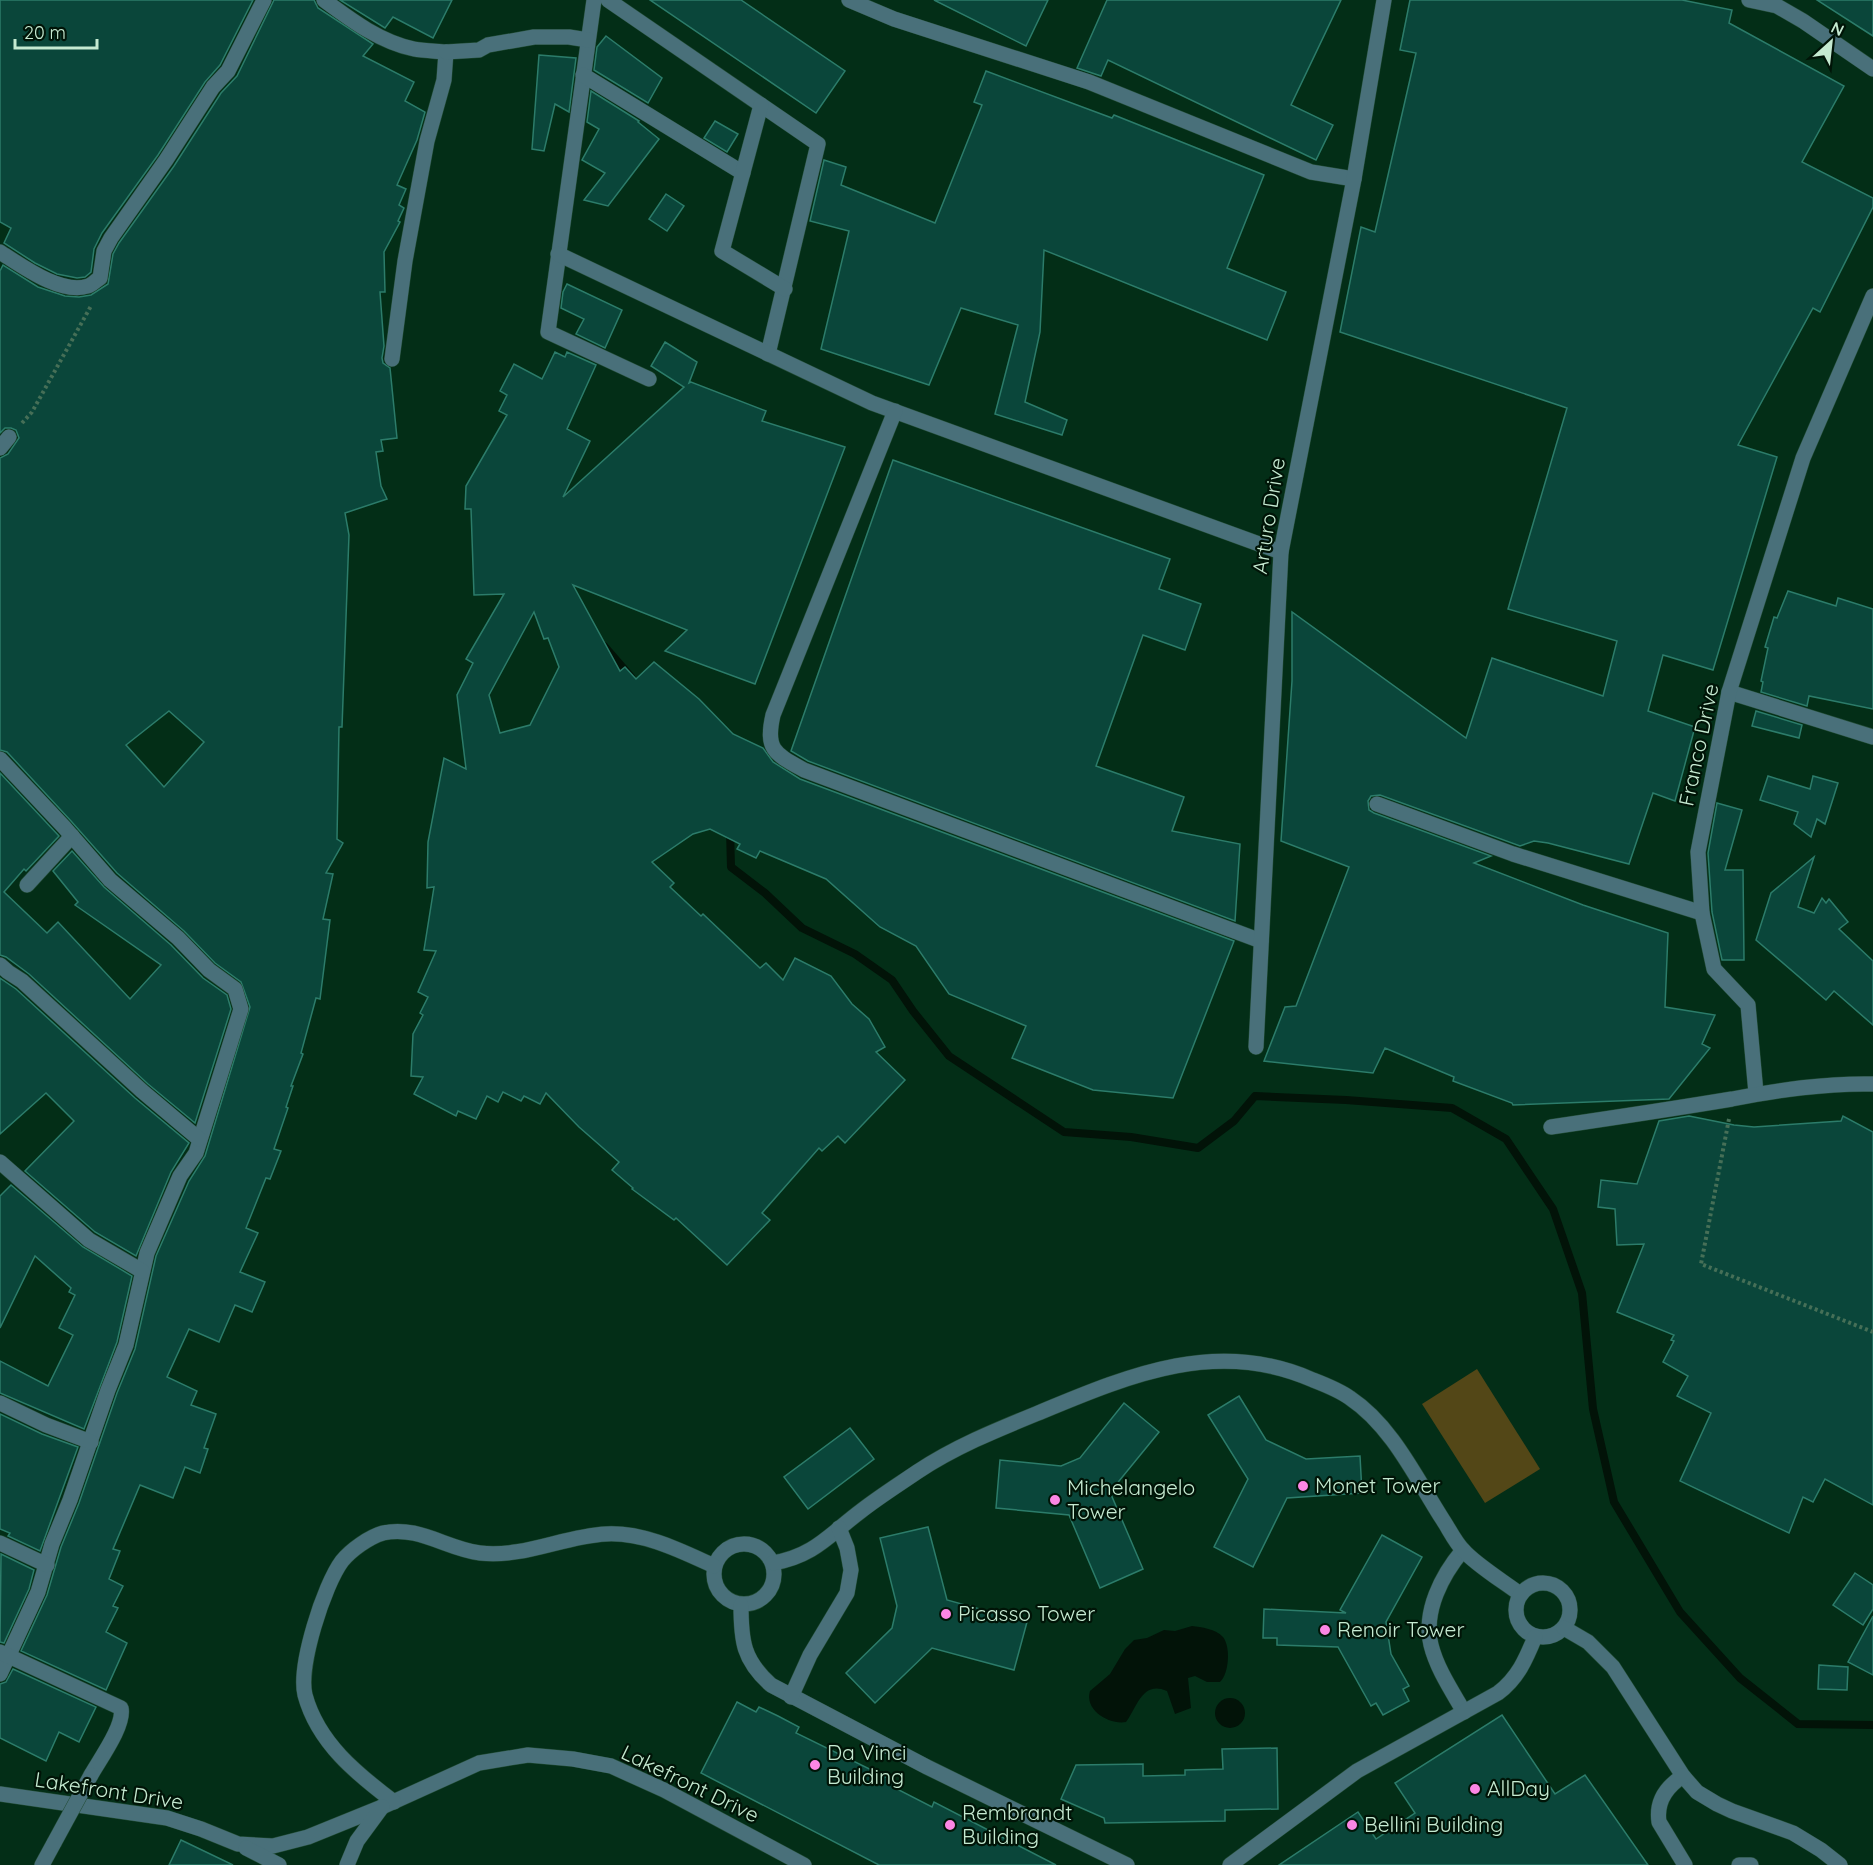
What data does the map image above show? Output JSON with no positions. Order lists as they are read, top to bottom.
{
  "streets": {
    "street": ["Arturo Drive", "Franco Drive", "Lakefront Drive"]
  },
  "places": [
    "Monet Tower",
    "Michelangelo Tower",
    "Picasso Tower",
    "Renoir Tower",
    "Da Vinci Building",
    "AllDay",
    "Rembrandt Building",
    "Bellini Building"
  ],
  "scale_bar": "20 m",
  "north": "top right"
}
